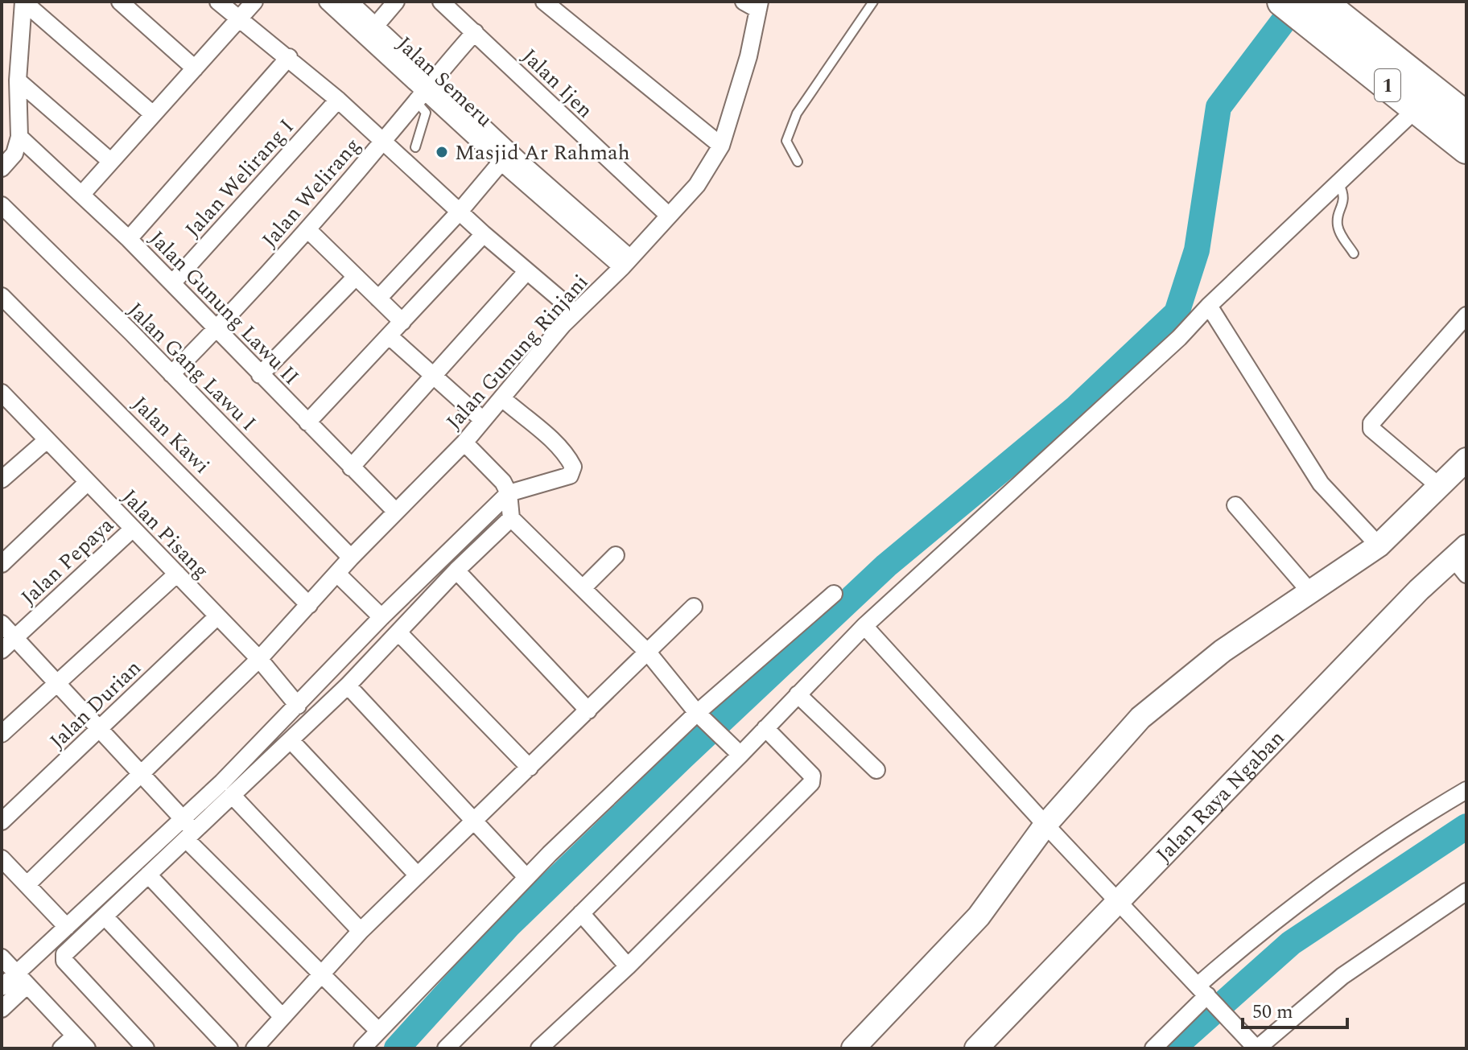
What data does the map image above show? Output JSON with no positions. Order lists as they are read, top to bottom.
{
  "streets": {
    "highway": ["1"],
    "street": [
      "Jalan Semeru",
      "Jalan Ijen",
      "Jalan Welirang I",
      "Jalan Welirang",
      "Jalan Gunung Lawu II",
      "Jalan Gunung Rinjani",
      "Jalan Gang Lawu I",
      "Jalan Kawi",
      "Jalan Pisang",
      "Jalan Pepaya",
      "Jalan Durian",
      "Jalan Raya Ngaban"
    ]
  },
  "crossings": [
    ["Jalan Semeru", "Jalan Welirang"],
    ["Jalan Semeru", "Jalan Gunung Rinjani"],
    ["Jalan Ijen", "Jalan Gunung Rinjani"],
    ["Jalan Welirang I", "Jalan Gunung Lawu II"],
    ["Jalan Welirang", "Jalan Gunung Lawu II"],
    ["Jalan Welirang", "Jalan Gang Lawu I"],
    ["Jalan Gunung Lawu II", "Jalan Gunung Rinjani"],
    ["Jalan Gunung Rinjani", "Jalan Gang Lawu I"],
    ["Jalan Gunung Rinjani", "Jalan Kawi"],
    ["Jalan Gunung Rinjani", "Jalan Pisang"],
    ["Jalan Pisang", "Jalan Pepaya"],
    ["Jalan Pisang", "Jalan Durian"]
  ],
  "places": ["Masjid Ar Rahmah"],
  "scale_bar": "50 m"
}
